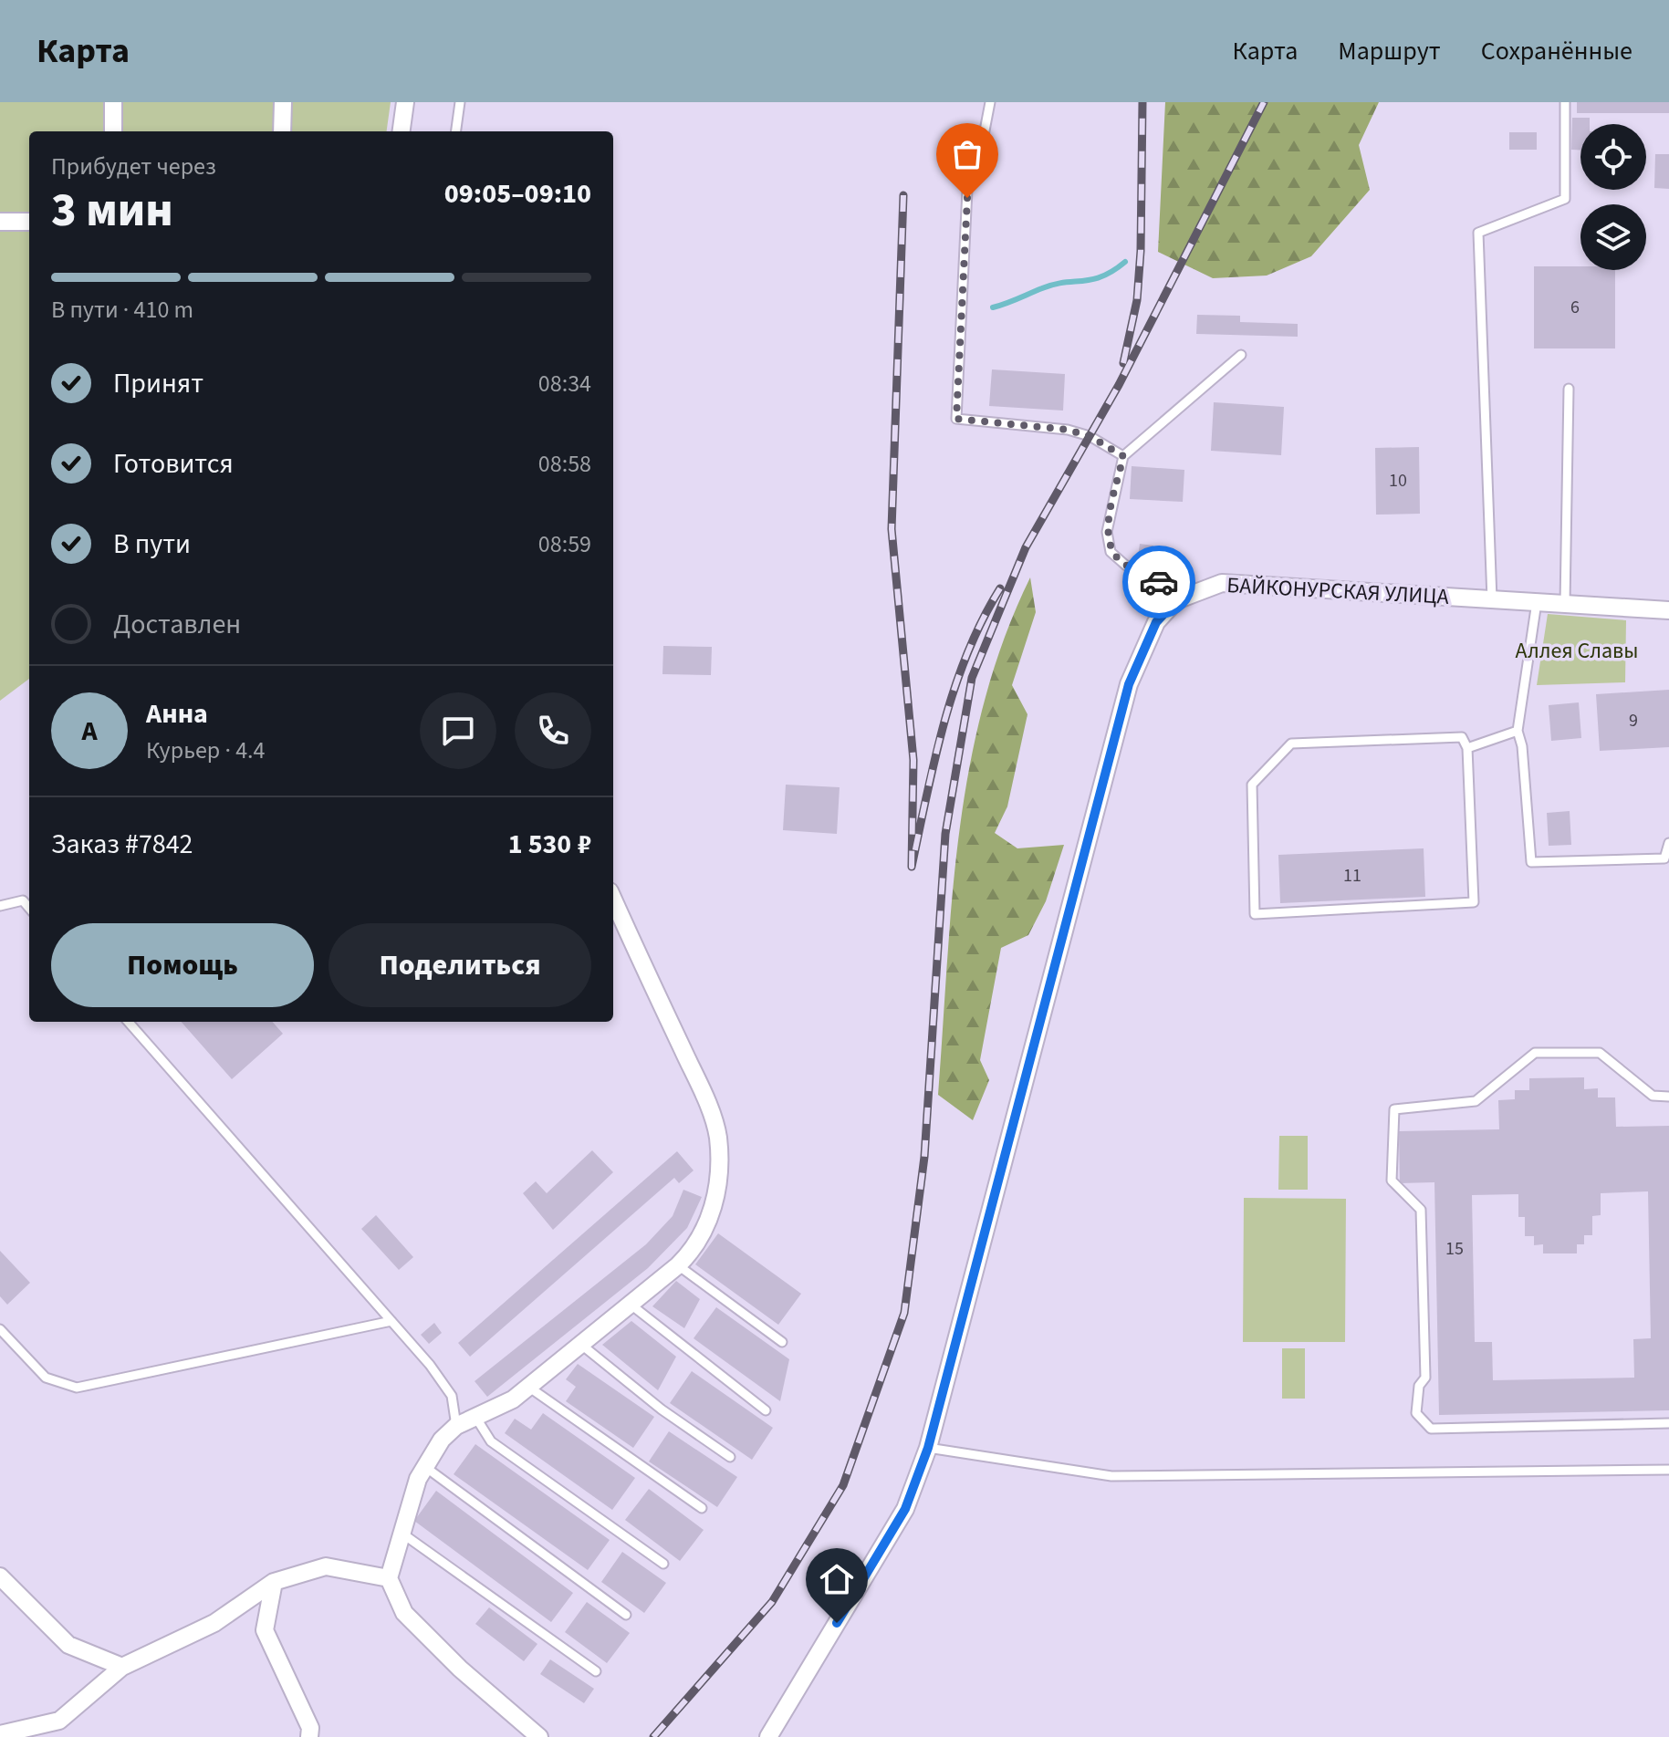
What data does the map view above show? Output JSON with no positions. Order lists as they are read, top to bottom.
{
  "streets": {
    "street": ["БАЙКОНУРСКАЯ УЛИЦА"]
  },
  "parks": ["Аллея Славы"],
  "house_numbers": [
    "6",
    "10",
    "9",
    "11",
    "15"
  ],
  "page": {
    "header": "Карта",
    "nav": ["Карта", "Маршрут", "Сохранённые"],
    "heading": ["3 мин", "Прибудет через", "09:05–09:10"],
    "panel": [
      "Анна",
      "Курьер · 4.4",
      "Заказ #7842",
      "1 530 ₽"
    ],
    "bar": "В пути · 410 m",
    "list": [
      ["Принят", "08:34"],
      ["Готовится", "08:58"],
      ["В пути", "08:59"],
      "Доставлен"
    ],
    "round": "А",
    "buttons": ["Помощь", "Поделиться"]
  }
}
